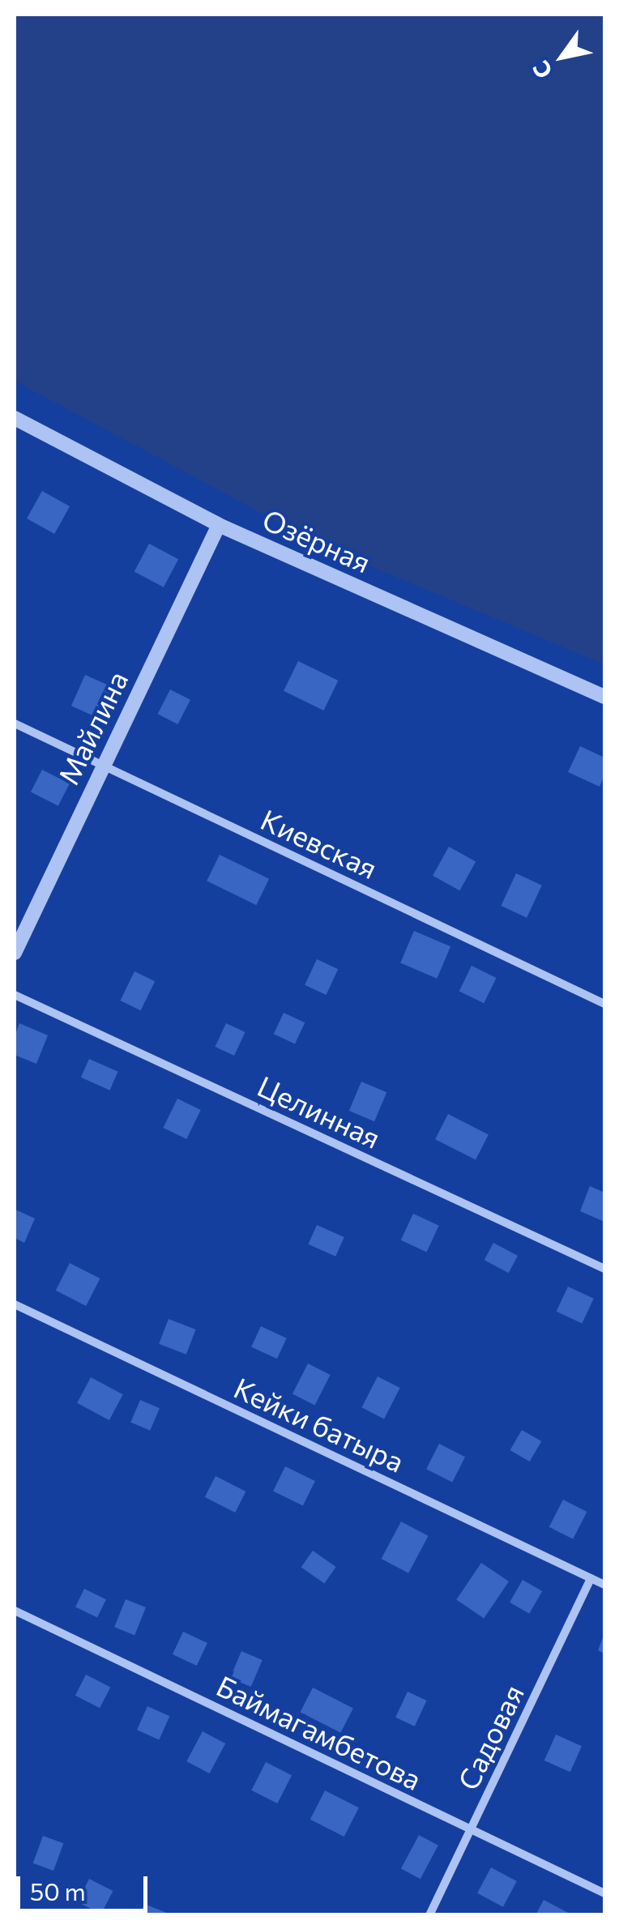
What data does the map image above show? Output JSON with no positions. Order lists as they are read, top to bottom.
{
  "streets": {
    "street": [
      "Озёрная",
      "Майлина",
      "Киевская",
      "Целинная",
      "Кейки батыра",
      "Баймагамбетова",
      "Садовая"
    ]
  },
  "crossings": [
    ["Озёрная", "Майлина"],
    ["Майлина", "Киевская"],
    ["Кейки батыра", "Садовая"],
    ["Баймагамбетова", "Садовая"]
  ],
  "scale_bar": "50 m",
  "north": "bottom left"
}
